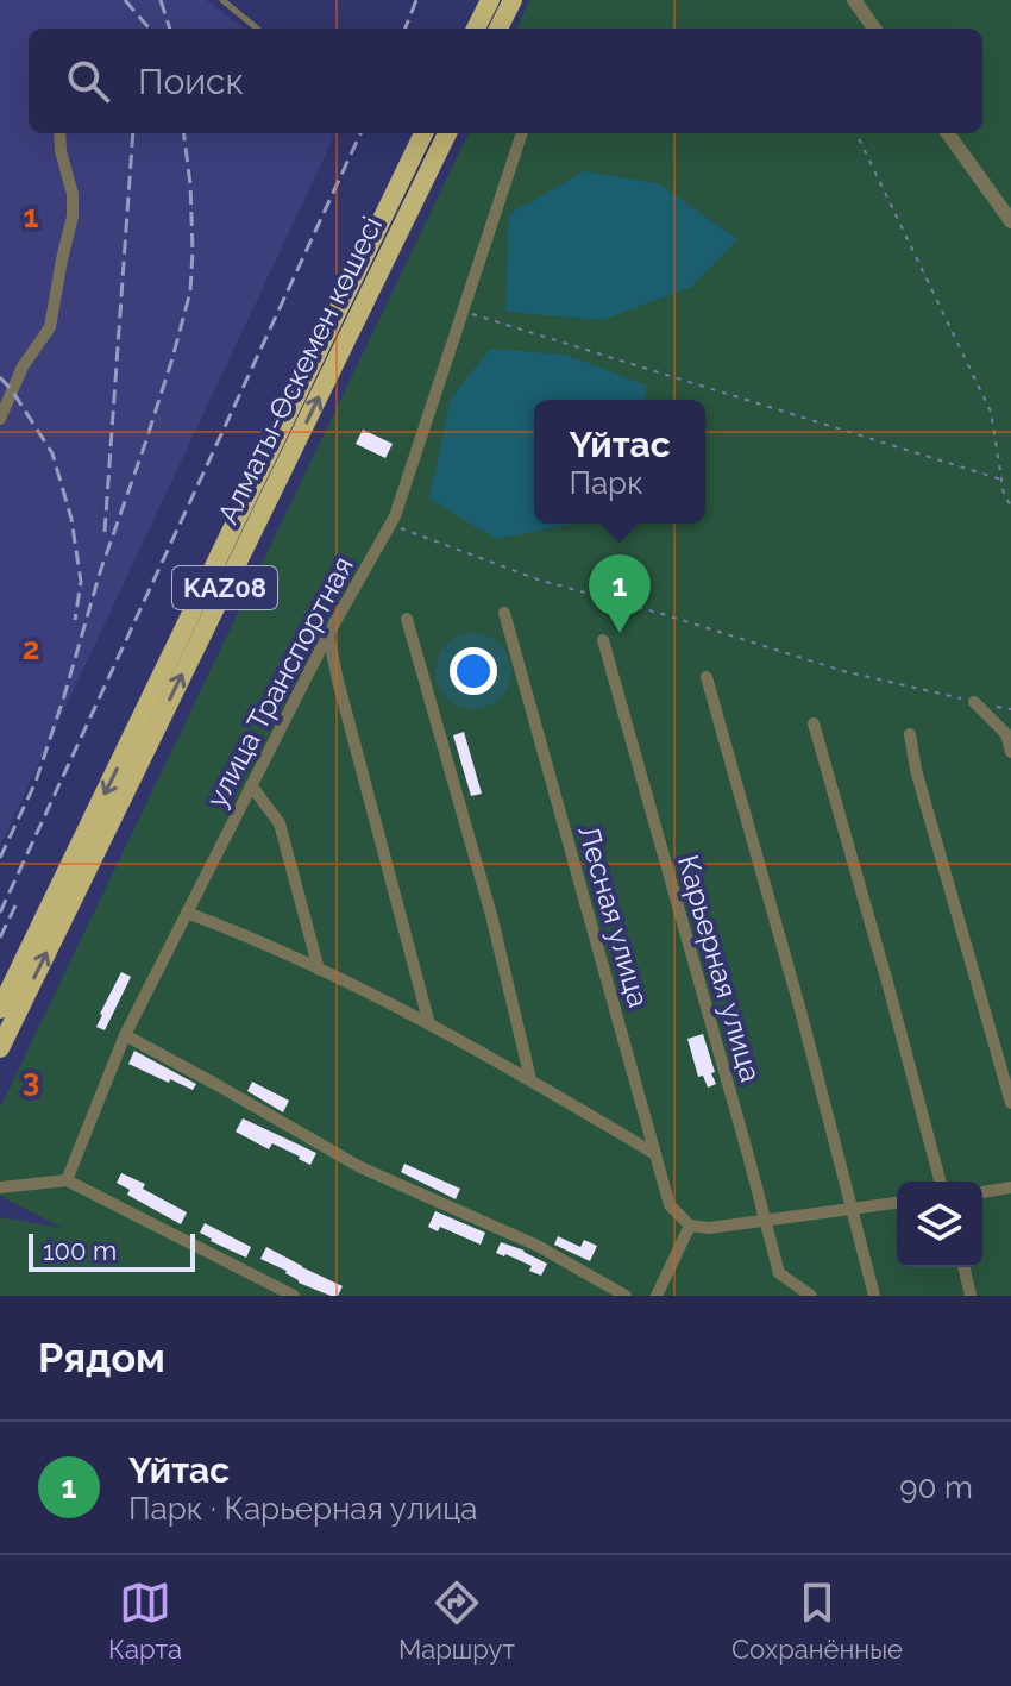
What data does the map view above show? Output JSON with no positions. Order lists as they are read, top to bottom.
{
  "streets": {
    "highway": ["Алматы-Өскемен көшесі", "KAZ08"],
    "street": ["улица Транспортная", "Лесная улица", "Карьерная улица"]
  },
  "scale_bar": "100 m",
  "page": {
    "search": "Поиск",
    "popup": ["Үйтас", "Парк"],
    "pins": "1",
    "scale": "100 m",
    "heading": "Рядом",
    "list": [
      {
        "mark": "1",
        "name": "Үйтас",
        "note": "Парк · Карьерная улица",
        "value": "90 m"
      }
    ],
    "nav": ["Карта", "Маршрут", "Сохранённые"]
  },
  "grid": {
    "rows": ["1", "2", "3"]
  }
}
